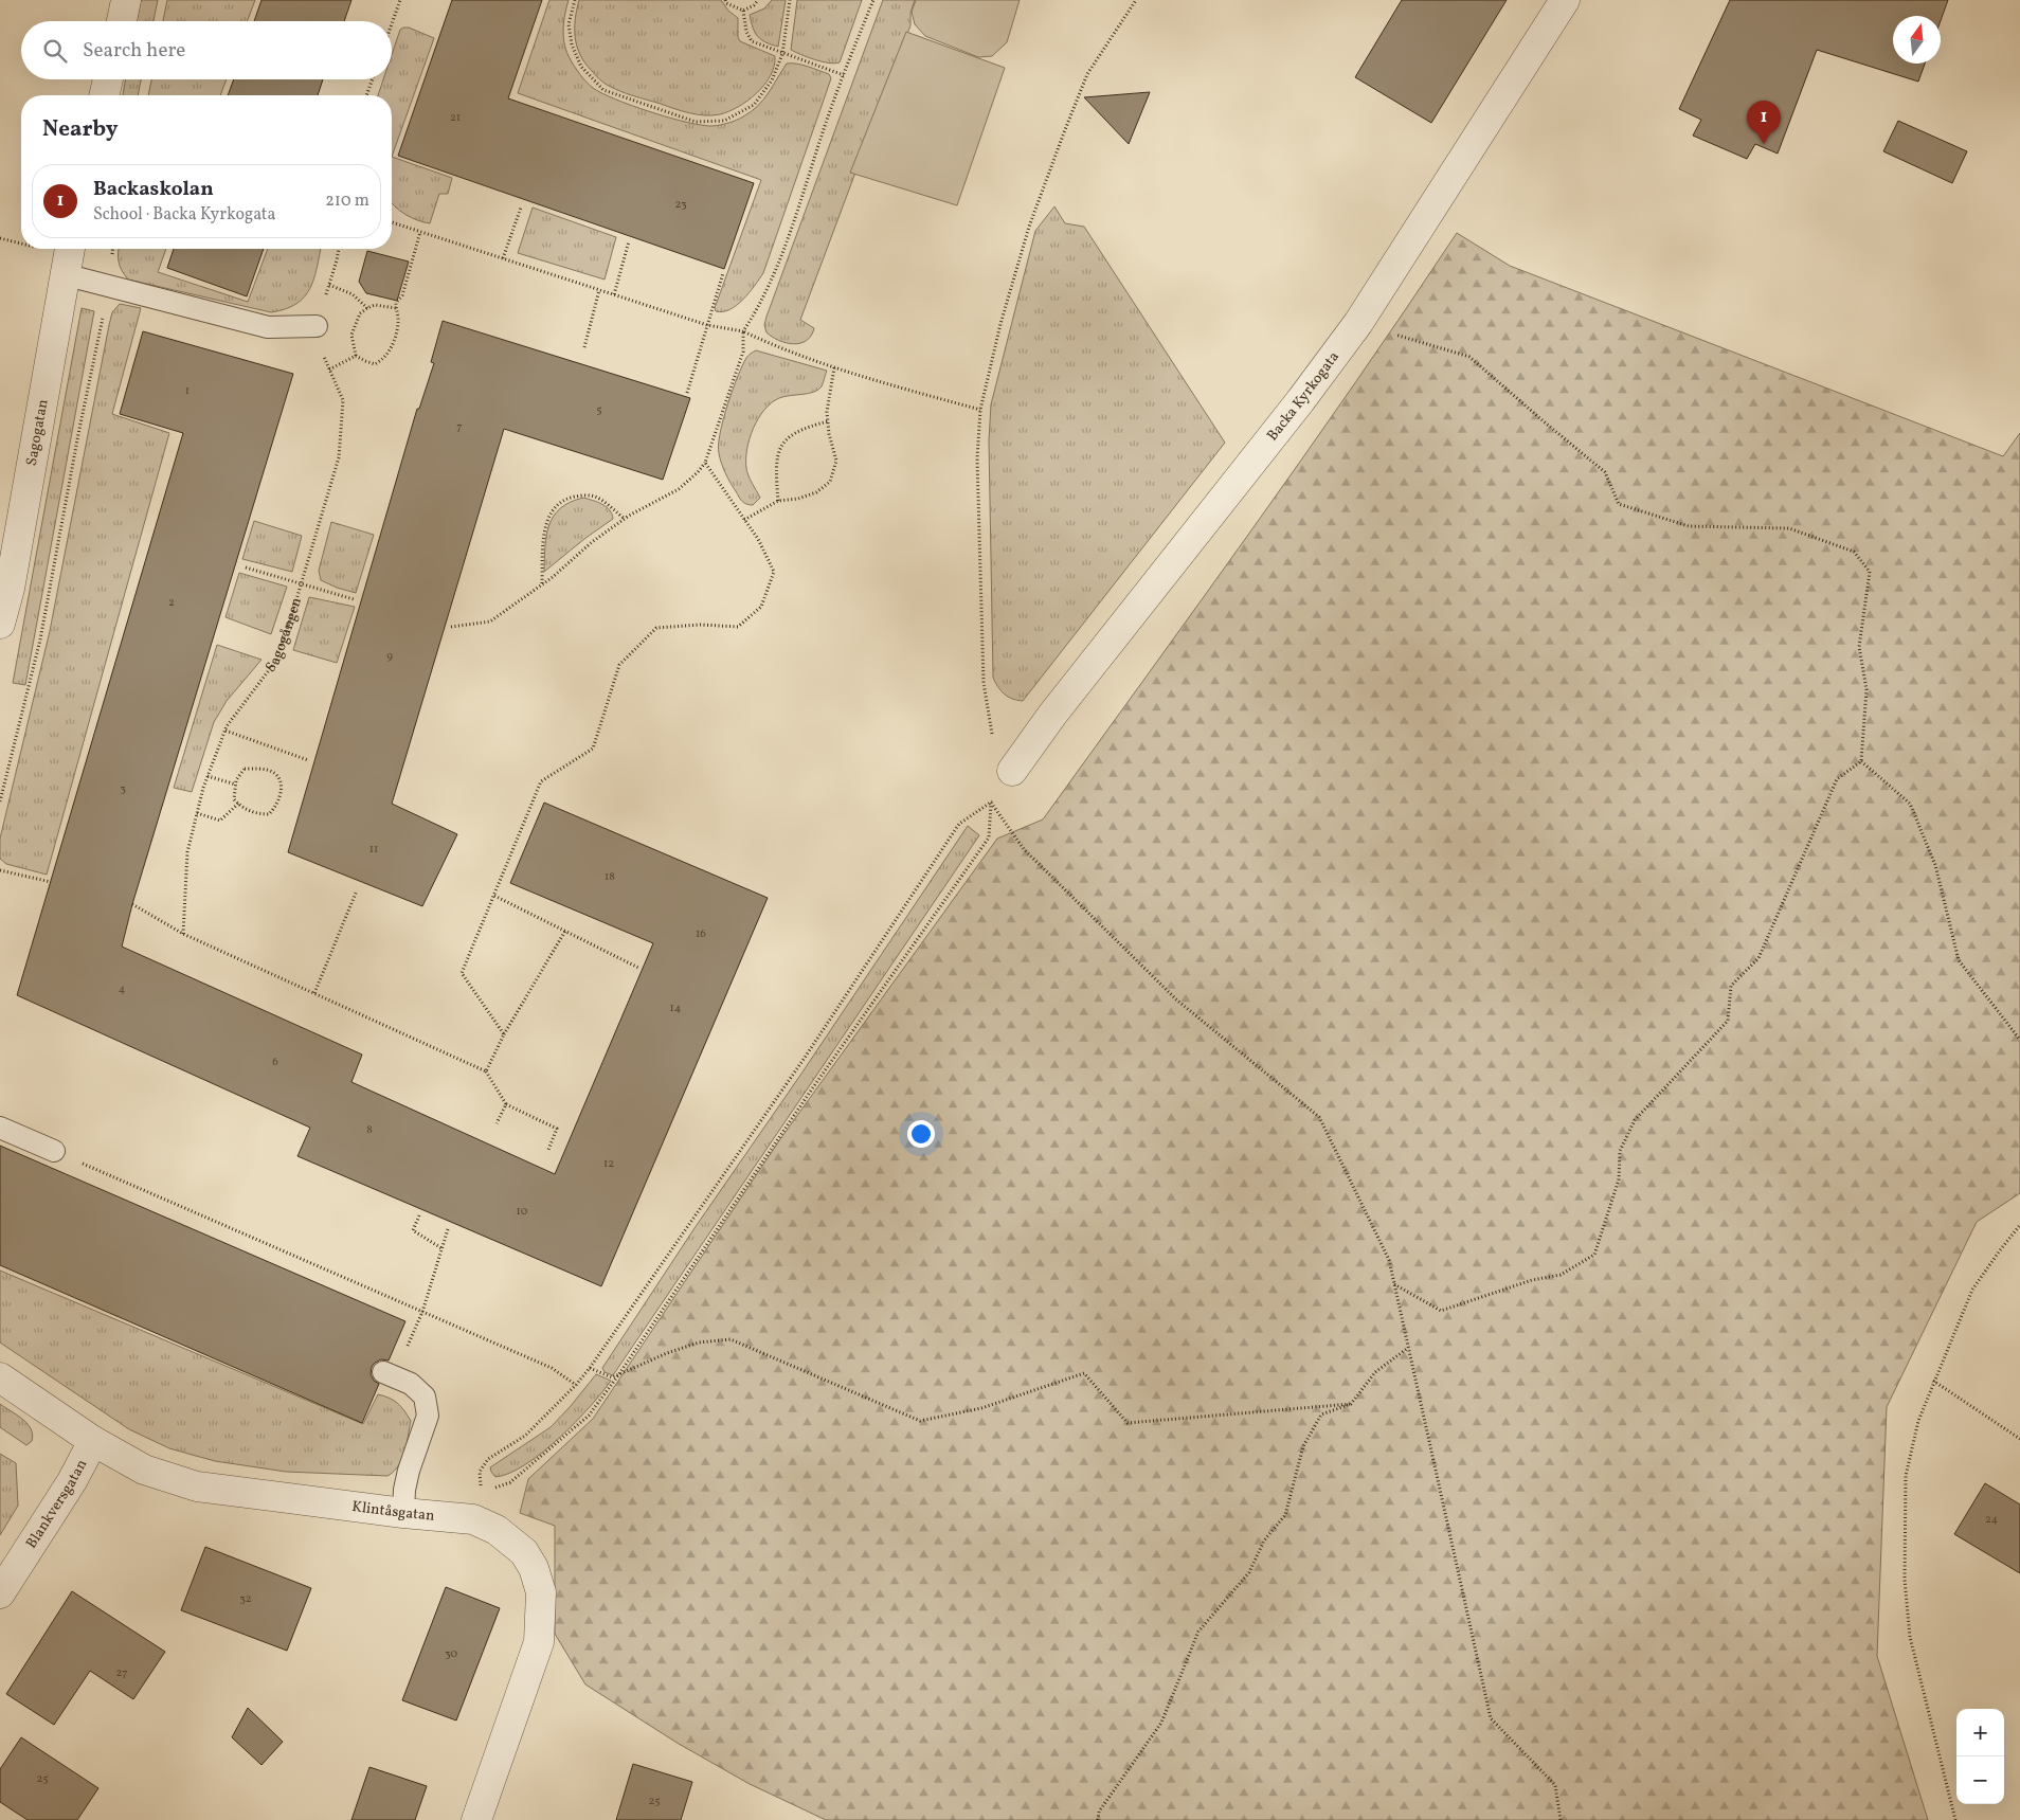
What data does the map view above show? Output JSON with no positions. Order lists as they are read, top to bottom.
{
  "streets": {
    "street": [
      "Backa Kyrkogata",
      "Sagogatan",
      "Blankversgatan",
      "Klintåsgatan"
    ],
    "path": ["Sagogången"]
  },
  "crossings": [
    ["Blankversgatan", "Klintåsgatan"]
  ],
  "house_numbers": [
    "21",
    "23",
    "1",
    "5",
    "7",
    "2",
    "9",
    "3",
    "11",
    "18",
    "16",
    "4",
    "14",
    "6",
    "8",
    "12",
    "10",
    "24",
    "32",
    "30",
    "27",
    "25",
    "25"
  ],
  "north": "top",
  "page": {
    "search": "Search here",
    "heading": "Nearby",
    "pins": "1",
    "list": [
      {
        "mark": "1",
        "name": "Backaskolan",
        "note": "School · Backa Kyrkogata",
        "value": "210 m"
      }
    ],
    "map_buttons": ["+", "−"]
  }
}
